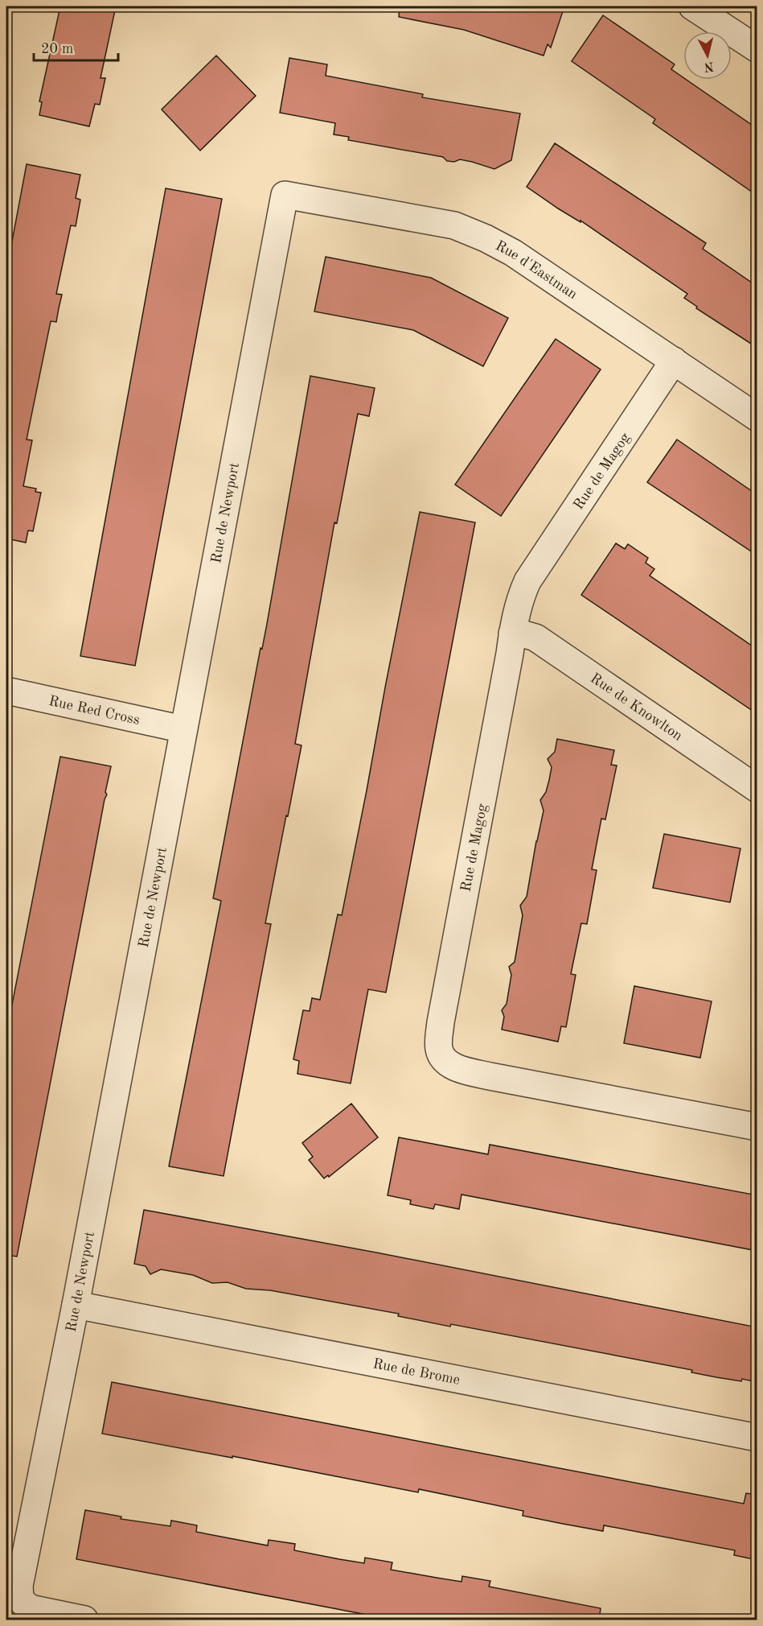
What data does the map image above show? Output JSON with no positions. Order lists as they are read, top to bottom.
{
  "streets": {
    "street": [
      "Rue d'Eastman",
      "Rue de Magog",
      "Rue de Newport",
      "Rue de Knowlton",
      "Rue Red Cross",
      "Rue de Brome"
    ]
  },
  "crossings": [
    ["Rue d'Eastman", "Rue de Magog"],
    ["Rue d'Eastman", "Rue de Newport"],
    ["Rue de Magog", "Rue de Knowlton"],
    ["Rue de Newport", "Rue Red Cross"],
    ["Rue de Newport", "Rue de Brome"]
  ],
  "scale_bar": "20 m",
  "north": "bottom"
}
